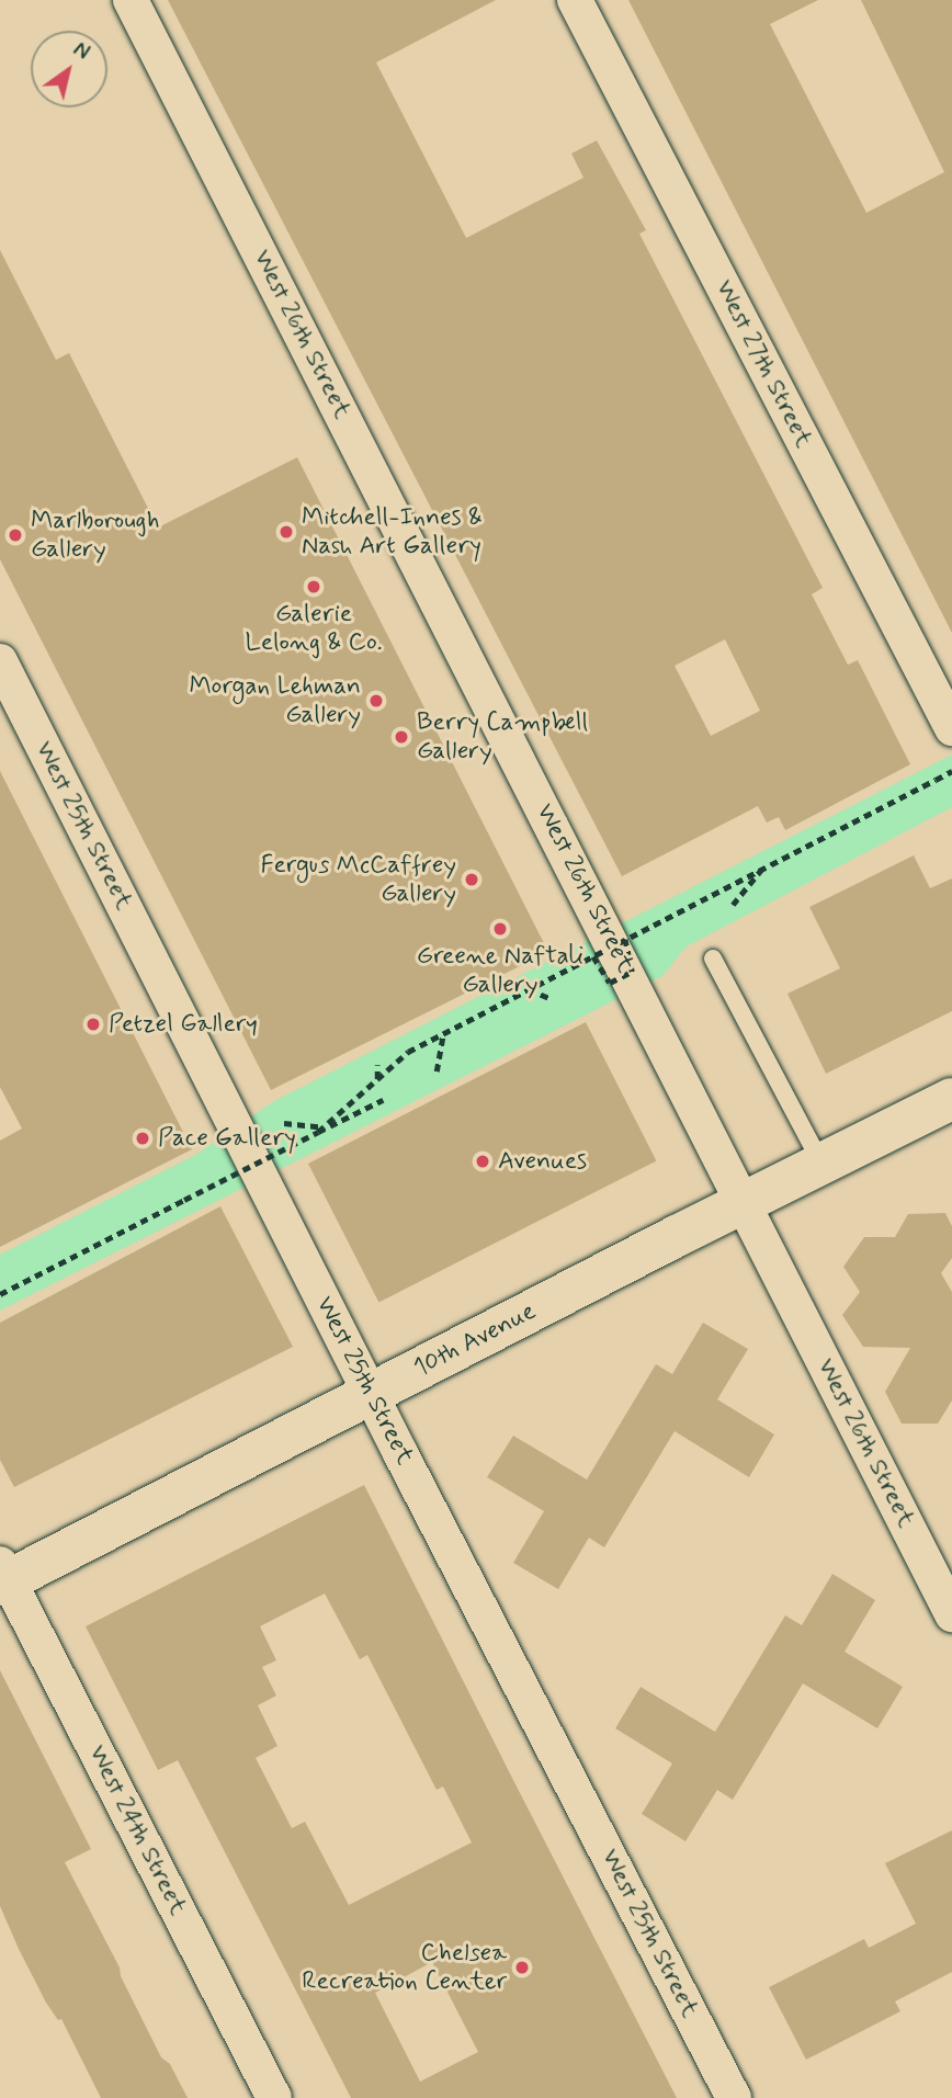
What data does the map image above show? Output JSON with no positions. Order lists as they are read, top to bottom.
{
  "streets": {
    "main road": ["10th Avenue"],
    "street": [
      "West 26th Street",
      "West 27th Street",
      "West 25th Street",
      "West 24th Street"
    ]
  },
  "crossings": [
    ["West 26th Street", "10th Avenue"],
    ["West 25th Street", "10th Avenue"],
    ["10th Avenue", "West 24th Street"]
  ],
  "places": [
    "Mitchell-Innes & Nash Art Gallery",
    "Marlborough Gallery",
    "Galerie Lelong & Co.",
    "Morgan Lehman Gallery",
    "Berry Campbell Gallery",
    "Fergus McCaffrey Gallery",
    "Greene Naftali Gallery",
    "Petzel Gallery",
    "Pace Gallery",
    "Avenues",
    "Chelsea Recreation Center"
  ],
  "north": "top right"
}
